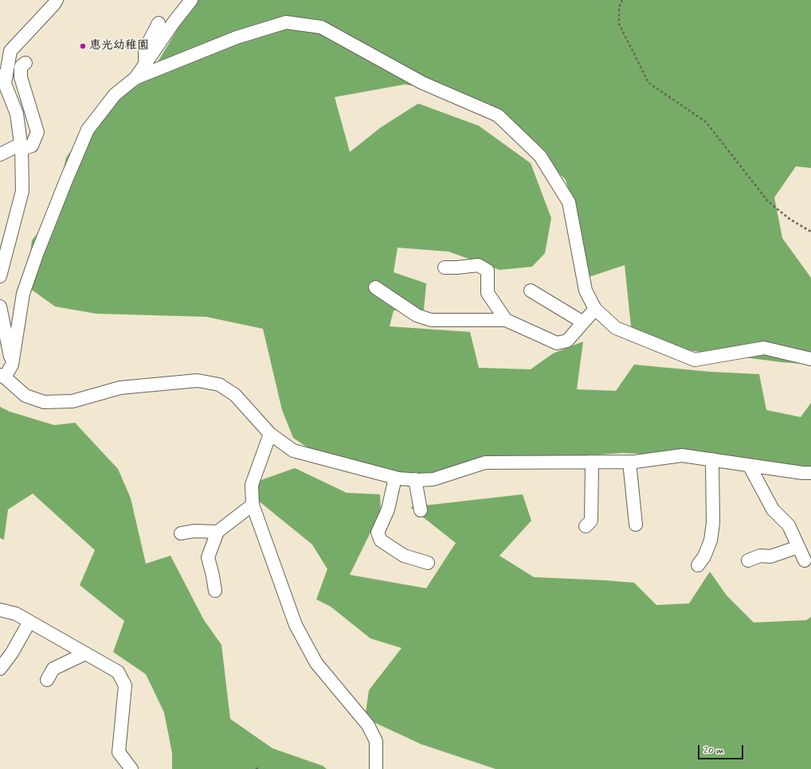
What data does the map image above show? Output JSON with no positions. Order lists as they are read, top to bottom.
{
  "places": ["恵光幼稚園"],
  "scale_bar": "20 m"
}
